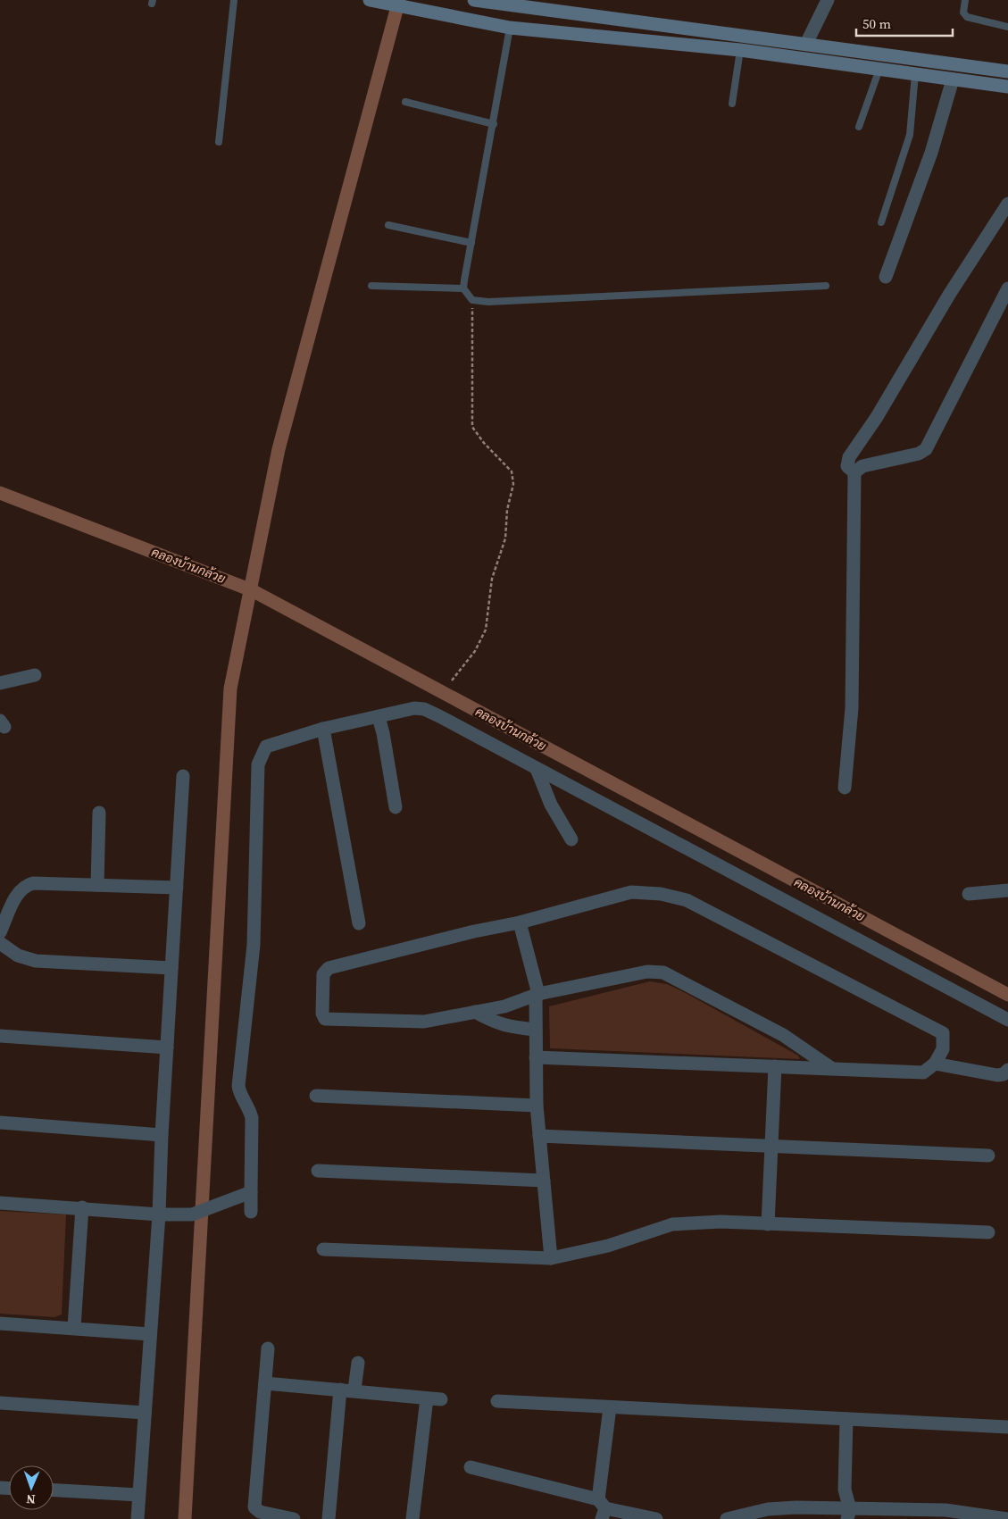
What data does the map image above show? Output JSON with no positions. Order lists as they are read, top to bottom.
{
  "water": ["คลองบ้านกล้วย"],
  "scale_bar": "50 m",
  "north": "bottom"
}
